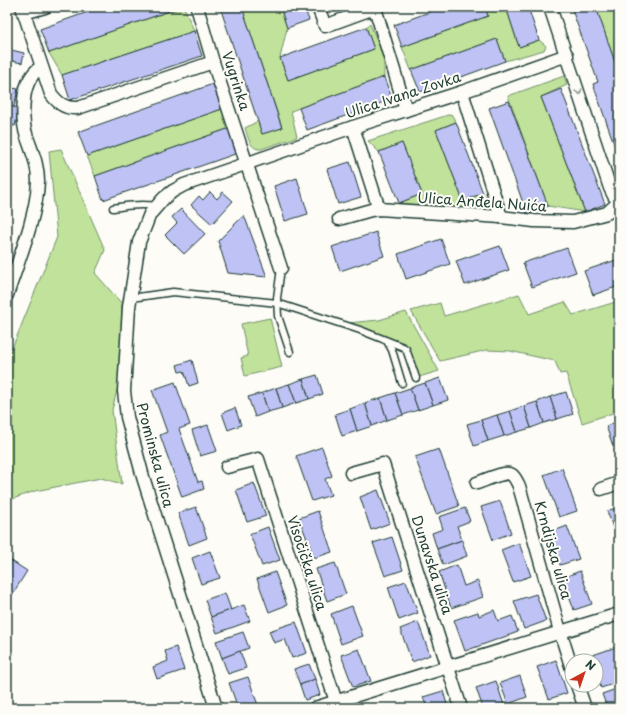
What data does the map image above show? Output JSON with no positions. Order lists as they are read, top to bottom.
{
  "streets": {
    "street": [
      "Vugrinka",
      "Ulica Ivana Zovka",
      "Ulica Anđela Nuića",
      "Prominska ulica",
      "Krndijska ulica",
      "Visočička ulica",
      "Dunavska ulica"
    ]
  },
  "crossings": [
    ["Vugrinka", "Ulica Ivana Zovka"],
    ["Ulica Ivana Zovka", "Prominska ulica"]
  ],
  "north": "top right"
}
